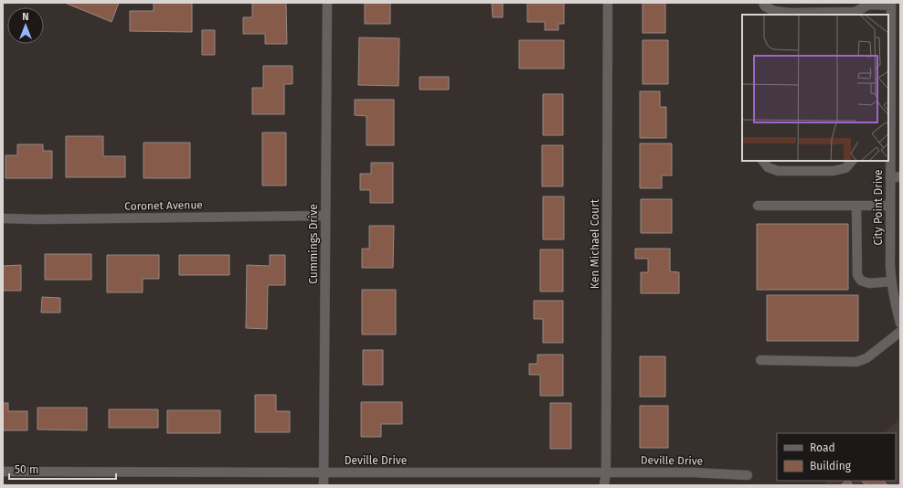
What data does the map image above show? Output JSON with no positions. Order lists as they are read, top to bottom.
{
  "streets": {
    "street": [
      "Coronet Avenue",
      "City Point Drive",
      "Cummings Drive",
      "Ken Michael Court",
      "Deville Drive"
    ]
  },
  "crossings": [
    ["Coronet Avenue", "Cummings Drive"],
    ["Cummings Drive", "Deville Drive"],
    ["Ken Michael Court", "Deville Drive"]
  ],
  "legend": ["Road", "Building"],
  "scale_bar": "50 m",
  "north": "top"
}
